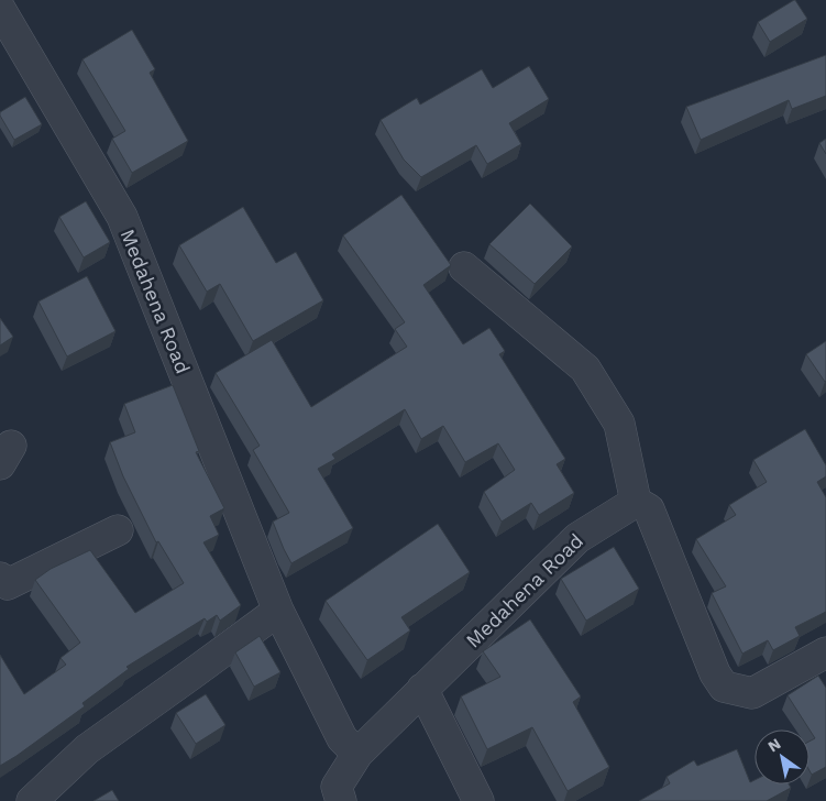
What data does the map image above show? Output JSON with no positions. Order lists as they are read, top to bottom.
{
  "streets": {
    "street": ["Medahena Road"]
  },
  "north": "top left"
}
